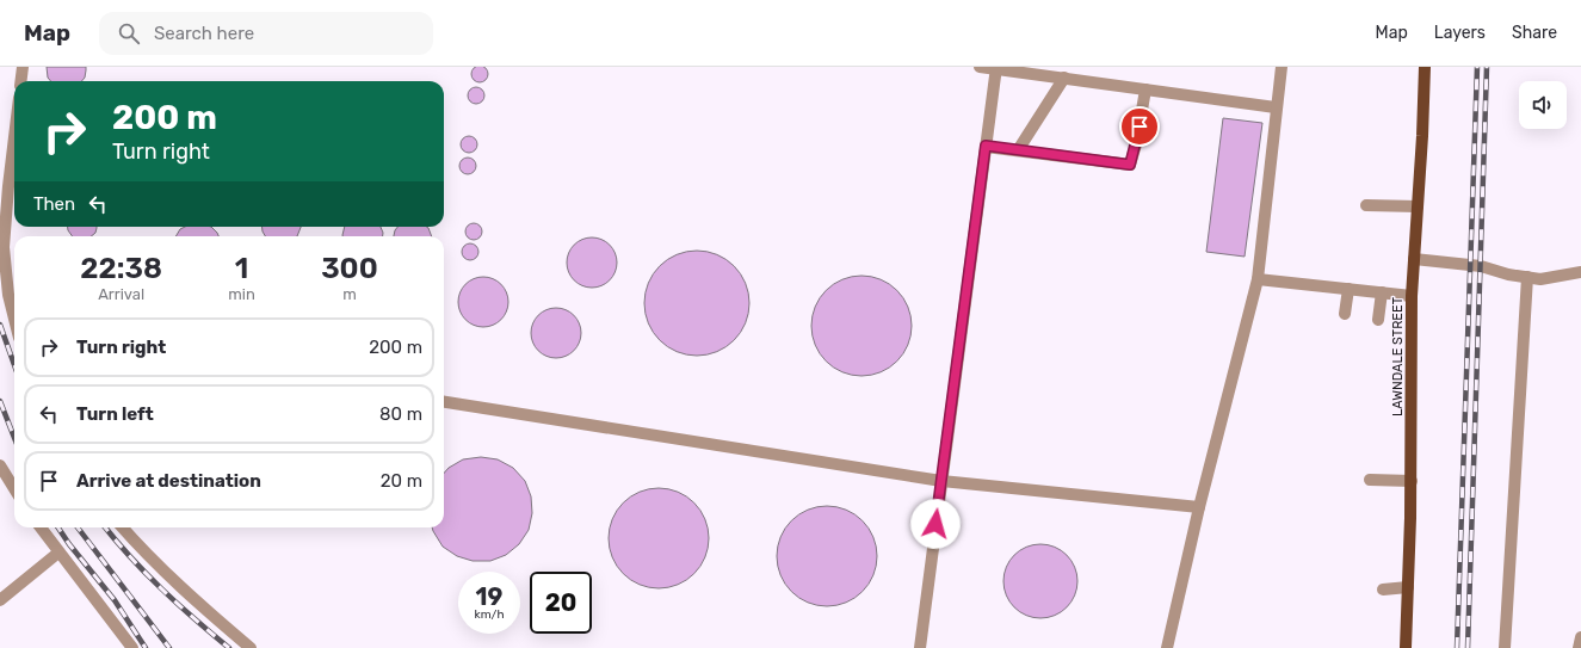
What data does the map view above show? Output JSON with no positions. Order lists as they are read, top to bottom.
{
  "streets": {
    "main road": ["LAWNDALE STREET"]
  },
  "page": {
    "header": "Map",
    "search": "Search here",
    "nav": ["Map", "Layers", "Share"],
    "turn": ["200 m", "Turn right"],
    "then": "Then",
    "eta": [
      "22:38",
      "Arrival",
      "1",
      "min",
      "300",
      "m"
    ],
    "list": [
      {
        "name": "Turn right",
        "value": "200 m"
      },
      {
        "name": "Turn left",
        "value": "80 m"
      },
      {
        "name": "Arrive at destination",
        "value": "20 m"
      }
    ],
    "speed": "19 km/h",
    "limit": "20"
  }
}
